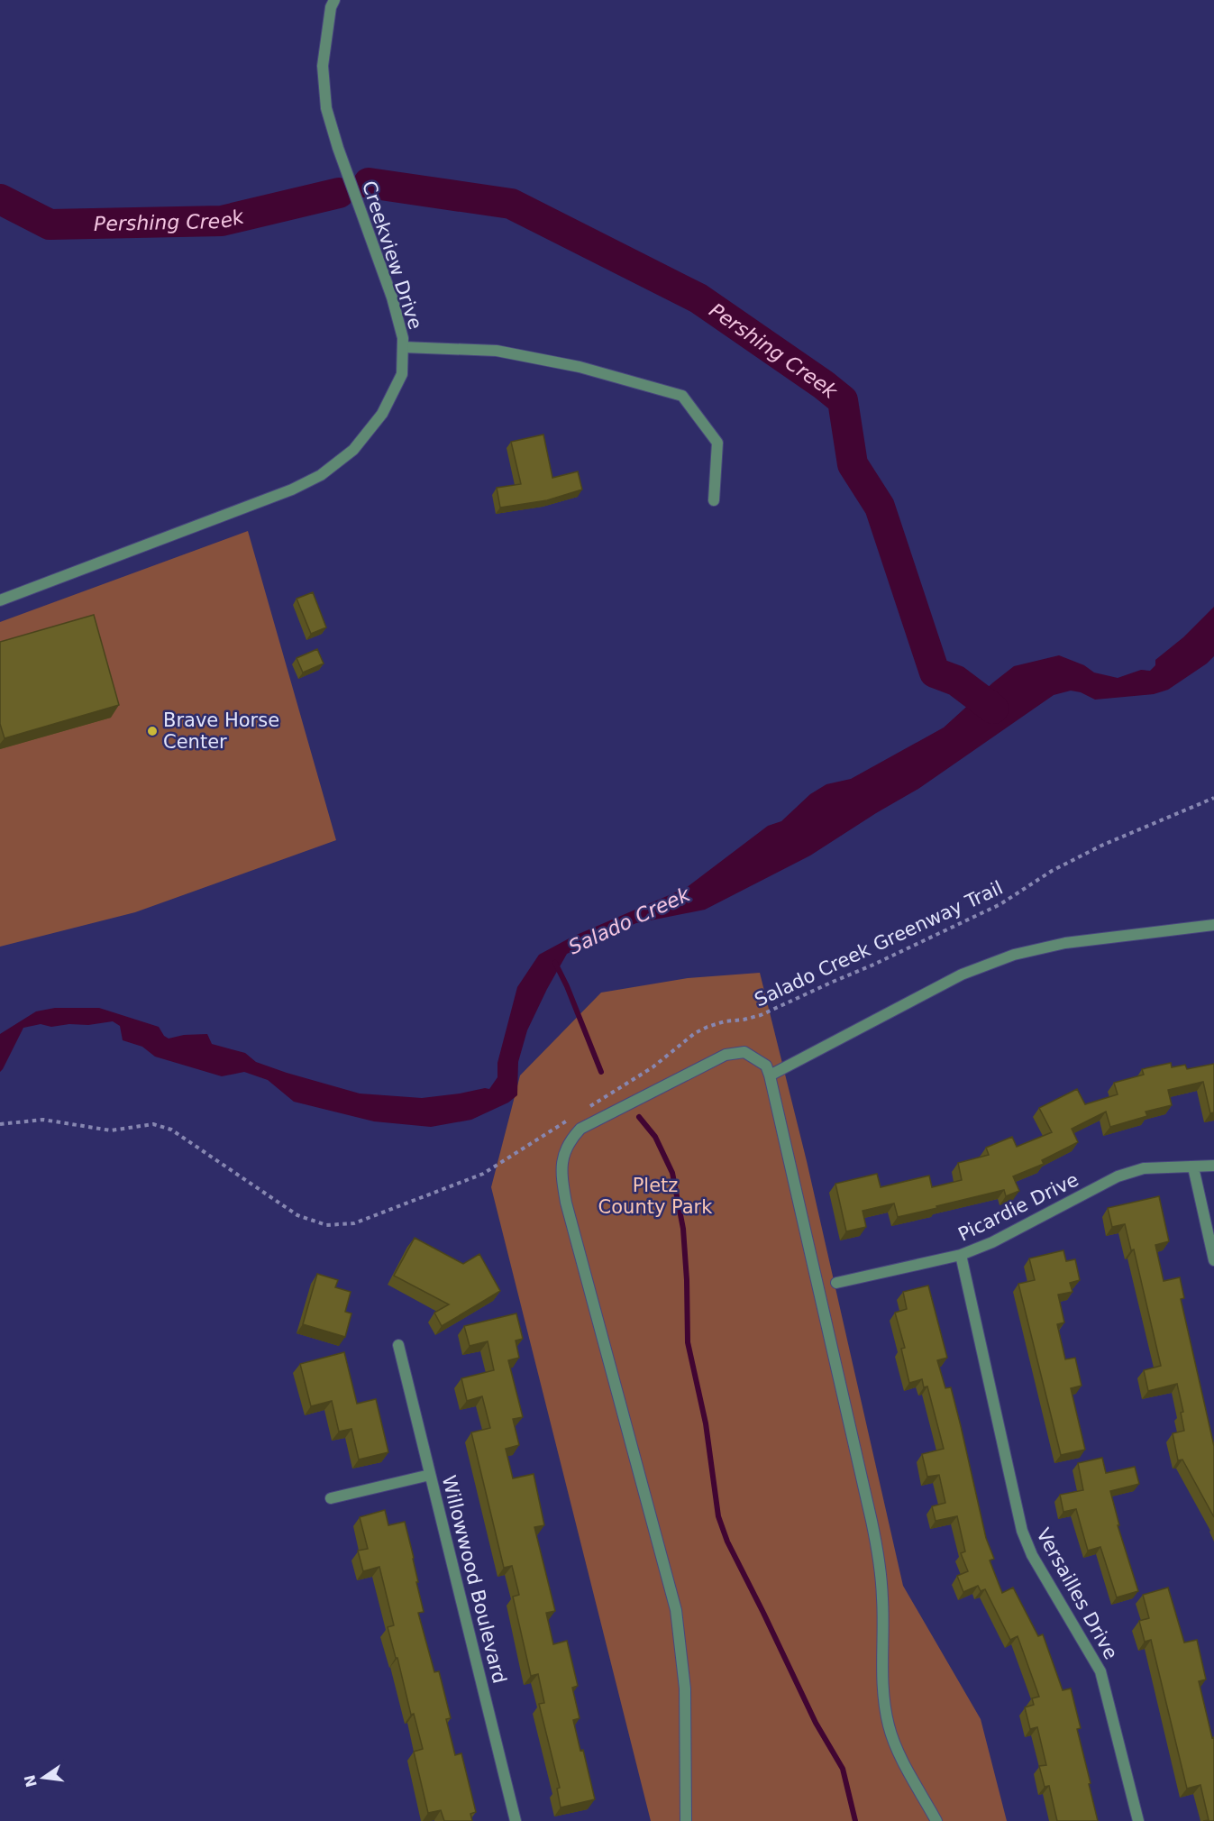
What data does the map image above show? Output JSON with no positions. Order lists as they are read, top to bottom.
{
  "streets": {
    "street": [
      "Creekview Drive",
      "Picardie Drive",
      "Willowwood Boulevard",
      "Versailles Drive"
    ],
    "path": ["Salado Creek Greenway Trail"]
  },
  "crossings": [
    ["Picardie Drive", "Versailles Drive"]
  ],
  "water": ["Pershing Creek", "Salado Creek"],
  "parks": ["Pletz County Park"],
  "places": ["Brave Horse Center"],
  "north": "left"
}
